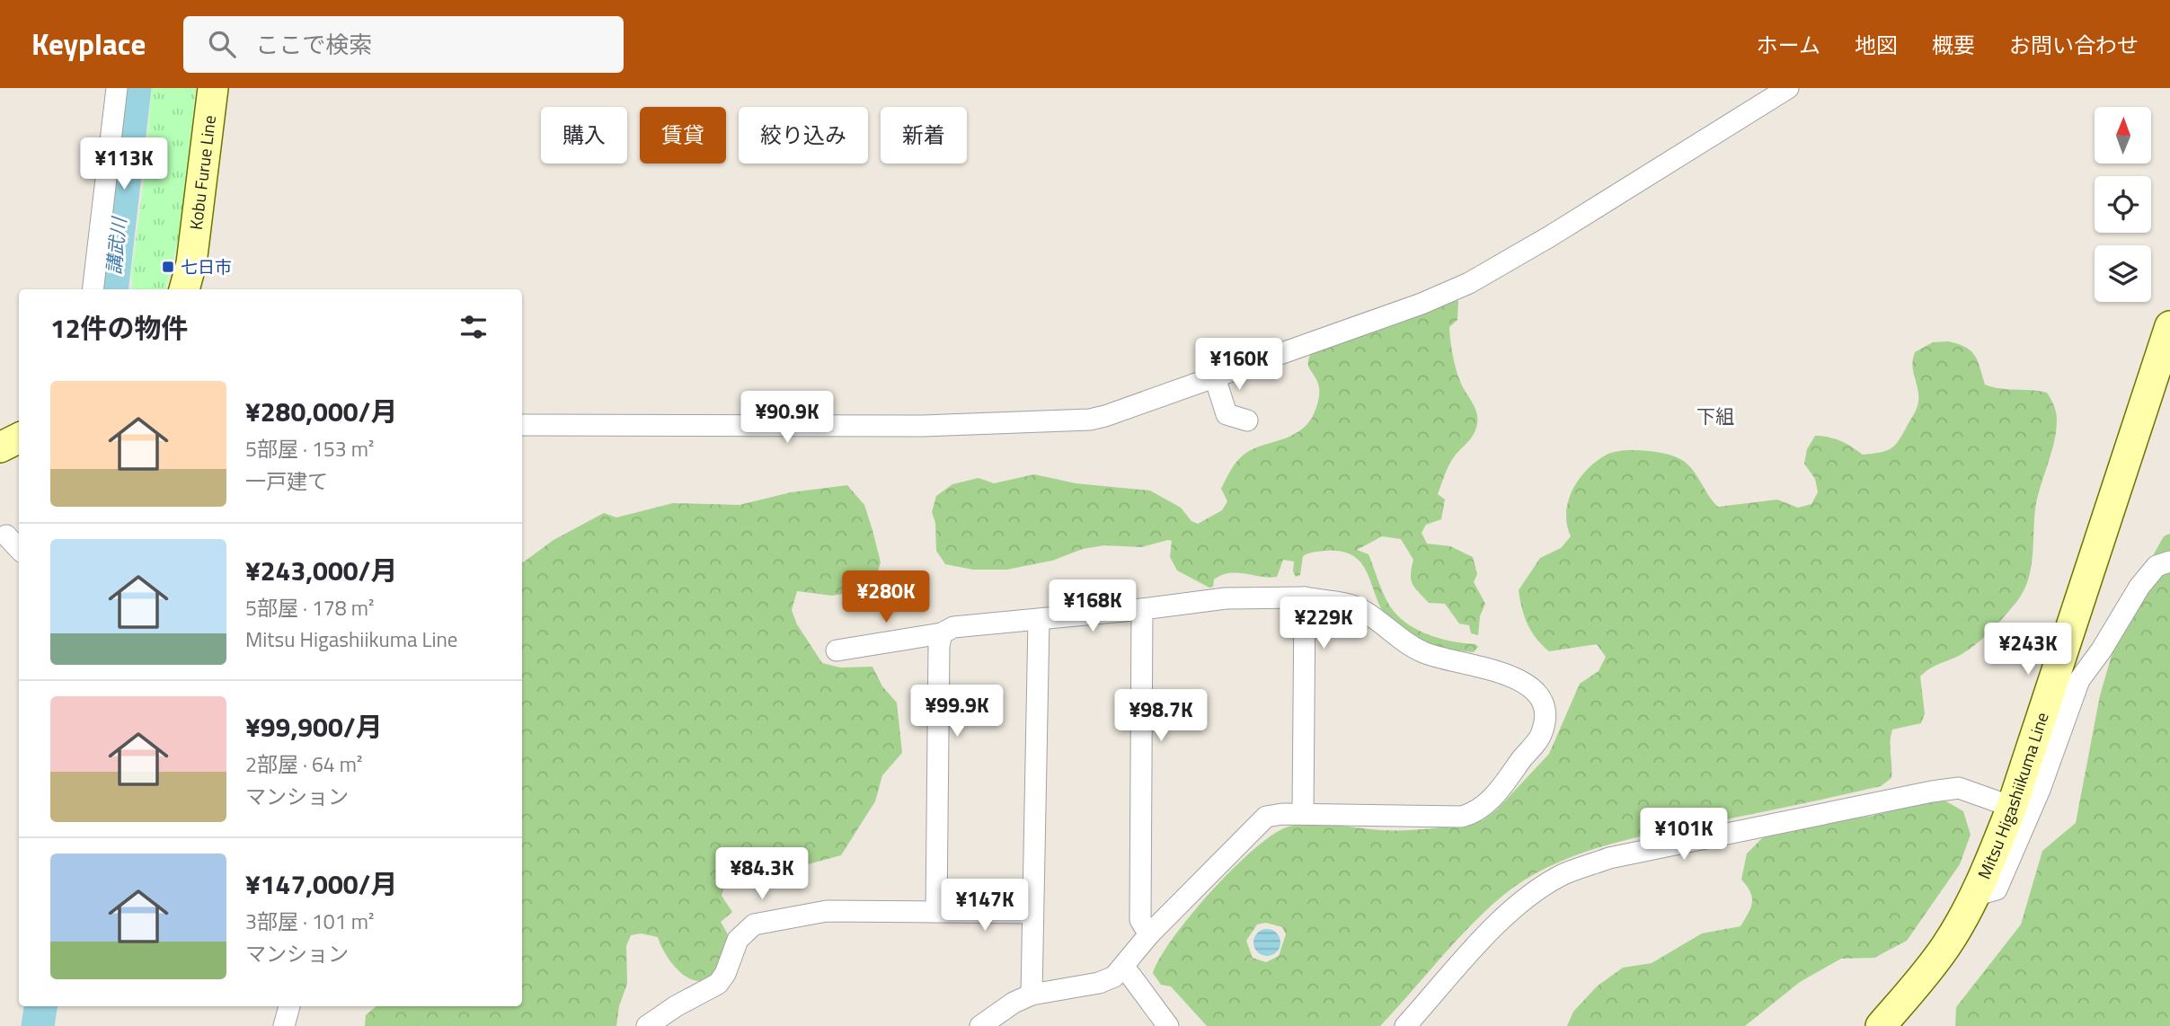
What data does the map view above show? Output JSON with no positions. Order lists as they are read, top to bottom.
{
  "streets": {
    "main road": ["Kobu Furue Line", "Mitsu Higashiikuma Line"]
  },
  "districts": ["下組"],
  "water": ["講武川"],
  "places": {
    "transit": ["七日市"]
  },
  "north": "top",
  "page": {
    "header": "Keyplace",
    "search": "ここで検索",
    "nav": [
      "ホーム",
      "地図",
      "概要",
      "お問い合わせ"
    ],
    "chip": [
      "購入",
      "賃貸",
      "絞り込み",
      "新着"
    ],
    "price": [
      "¥113K",
      "¥160K",
      "¥90.9K",
      "¥280K",
      "¥168K",
      "¥229K",
      "¥243K",
      "¥99.9K",
      "¥98.7K",
      "¥101K",
      "¥84.3K",
      "¥147K"
    ],
    "heading": "12件の物件",
    "list": [
      {
        "name": "¥280,000/月",
        "note": "5部屋 · 153 m² · 一戸建て"
      },
      {
        "name": "¥243,000/月",
        "note": "5部屋 · 178 m² · Mitsu Higashiikuma Line"
      },
      {
        "name": "¥99,900/月",
        "note": "2部屋 · 64 m² · マンション"
      },
      {
        "name": "¥147,000/月",
        "note": "3部屋 · 101 m² · マンション"
      }
    ]
  }
}
